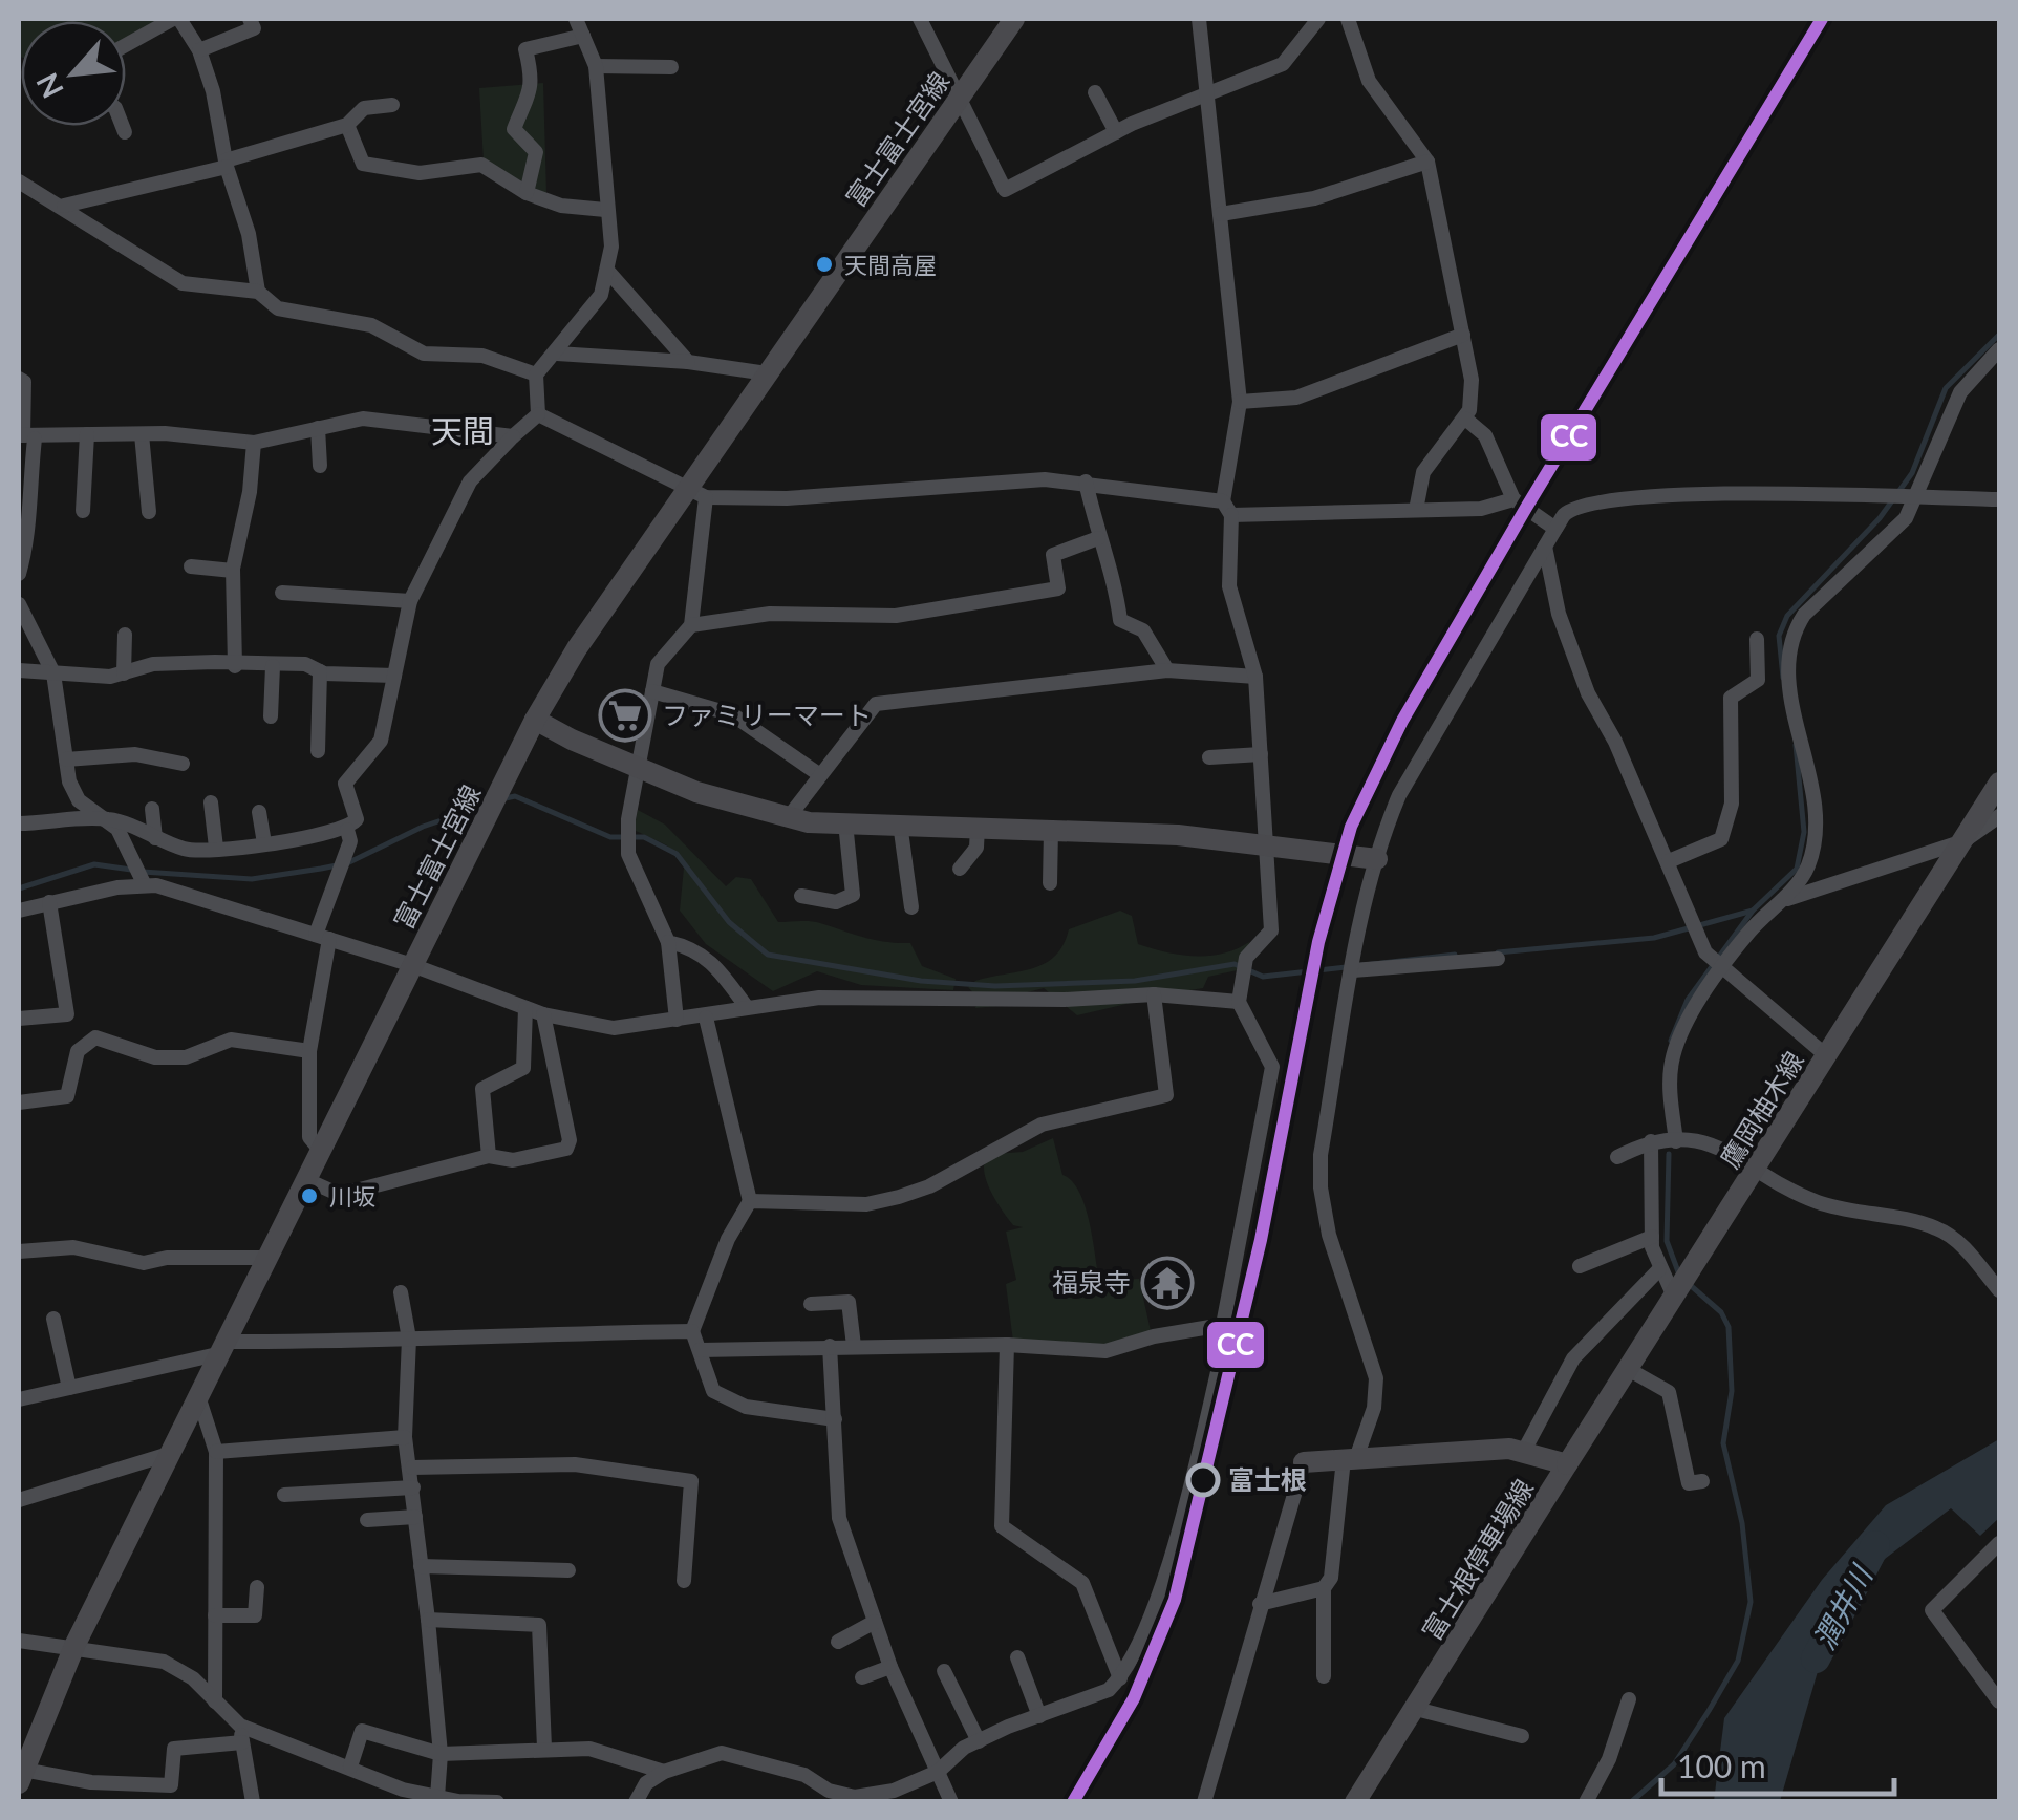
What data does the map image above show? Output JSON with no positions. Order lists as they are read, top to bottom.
{
  "streets": {
    "main road": ["富士富士宮線", "鷹岡柚木線", "富士根停車場線"]
  },
  "crossings": [
    ["鷹岡柚木線", "富士根停車場線"]
  ],
  "districts": ["天間"],
  "water": ["潤井川"],
  "places": {
    "other": ["天間高屋", "川坂", "富士根"],
    "supermarket": ["ファミリーマート"],
    "temple": ["福泉寺"]
  },
  "lines": ["transit line CC"],
  "scale_bar": "100 m",
  "north": "bottom left"
}
